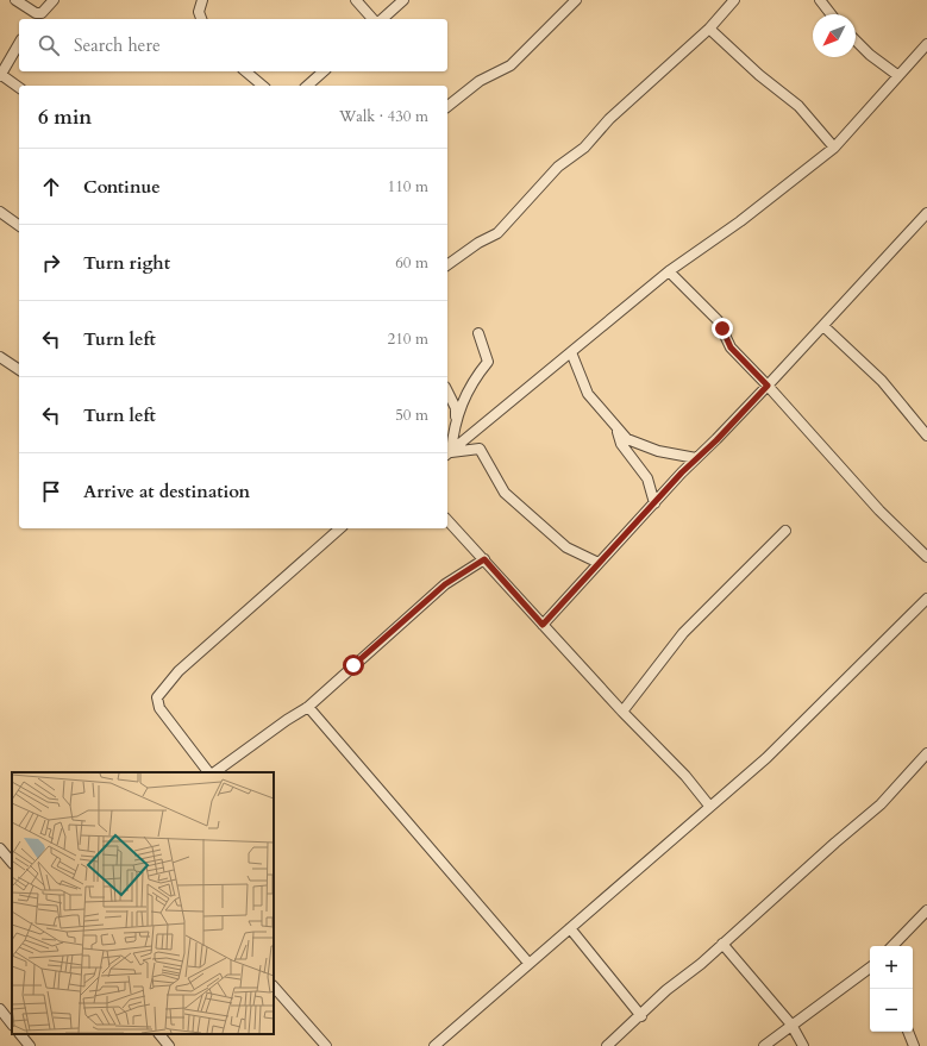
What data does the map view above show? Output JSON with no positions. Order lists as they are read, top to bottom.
{
  "north": "bottom left",
  "page": {
    "search": "Search here",
    "heading": ["6 min", "Walk · 430 m"],
    "list": [
      ["Continue", "110 m"],
      ["Turn right", "60 m"],
      ["Turn left", "210 m"],
      ["Turn left", "50 m"],
      "Arrive at destination"
    ],
    "map_buttons": ["+", "−"]
  }
}
